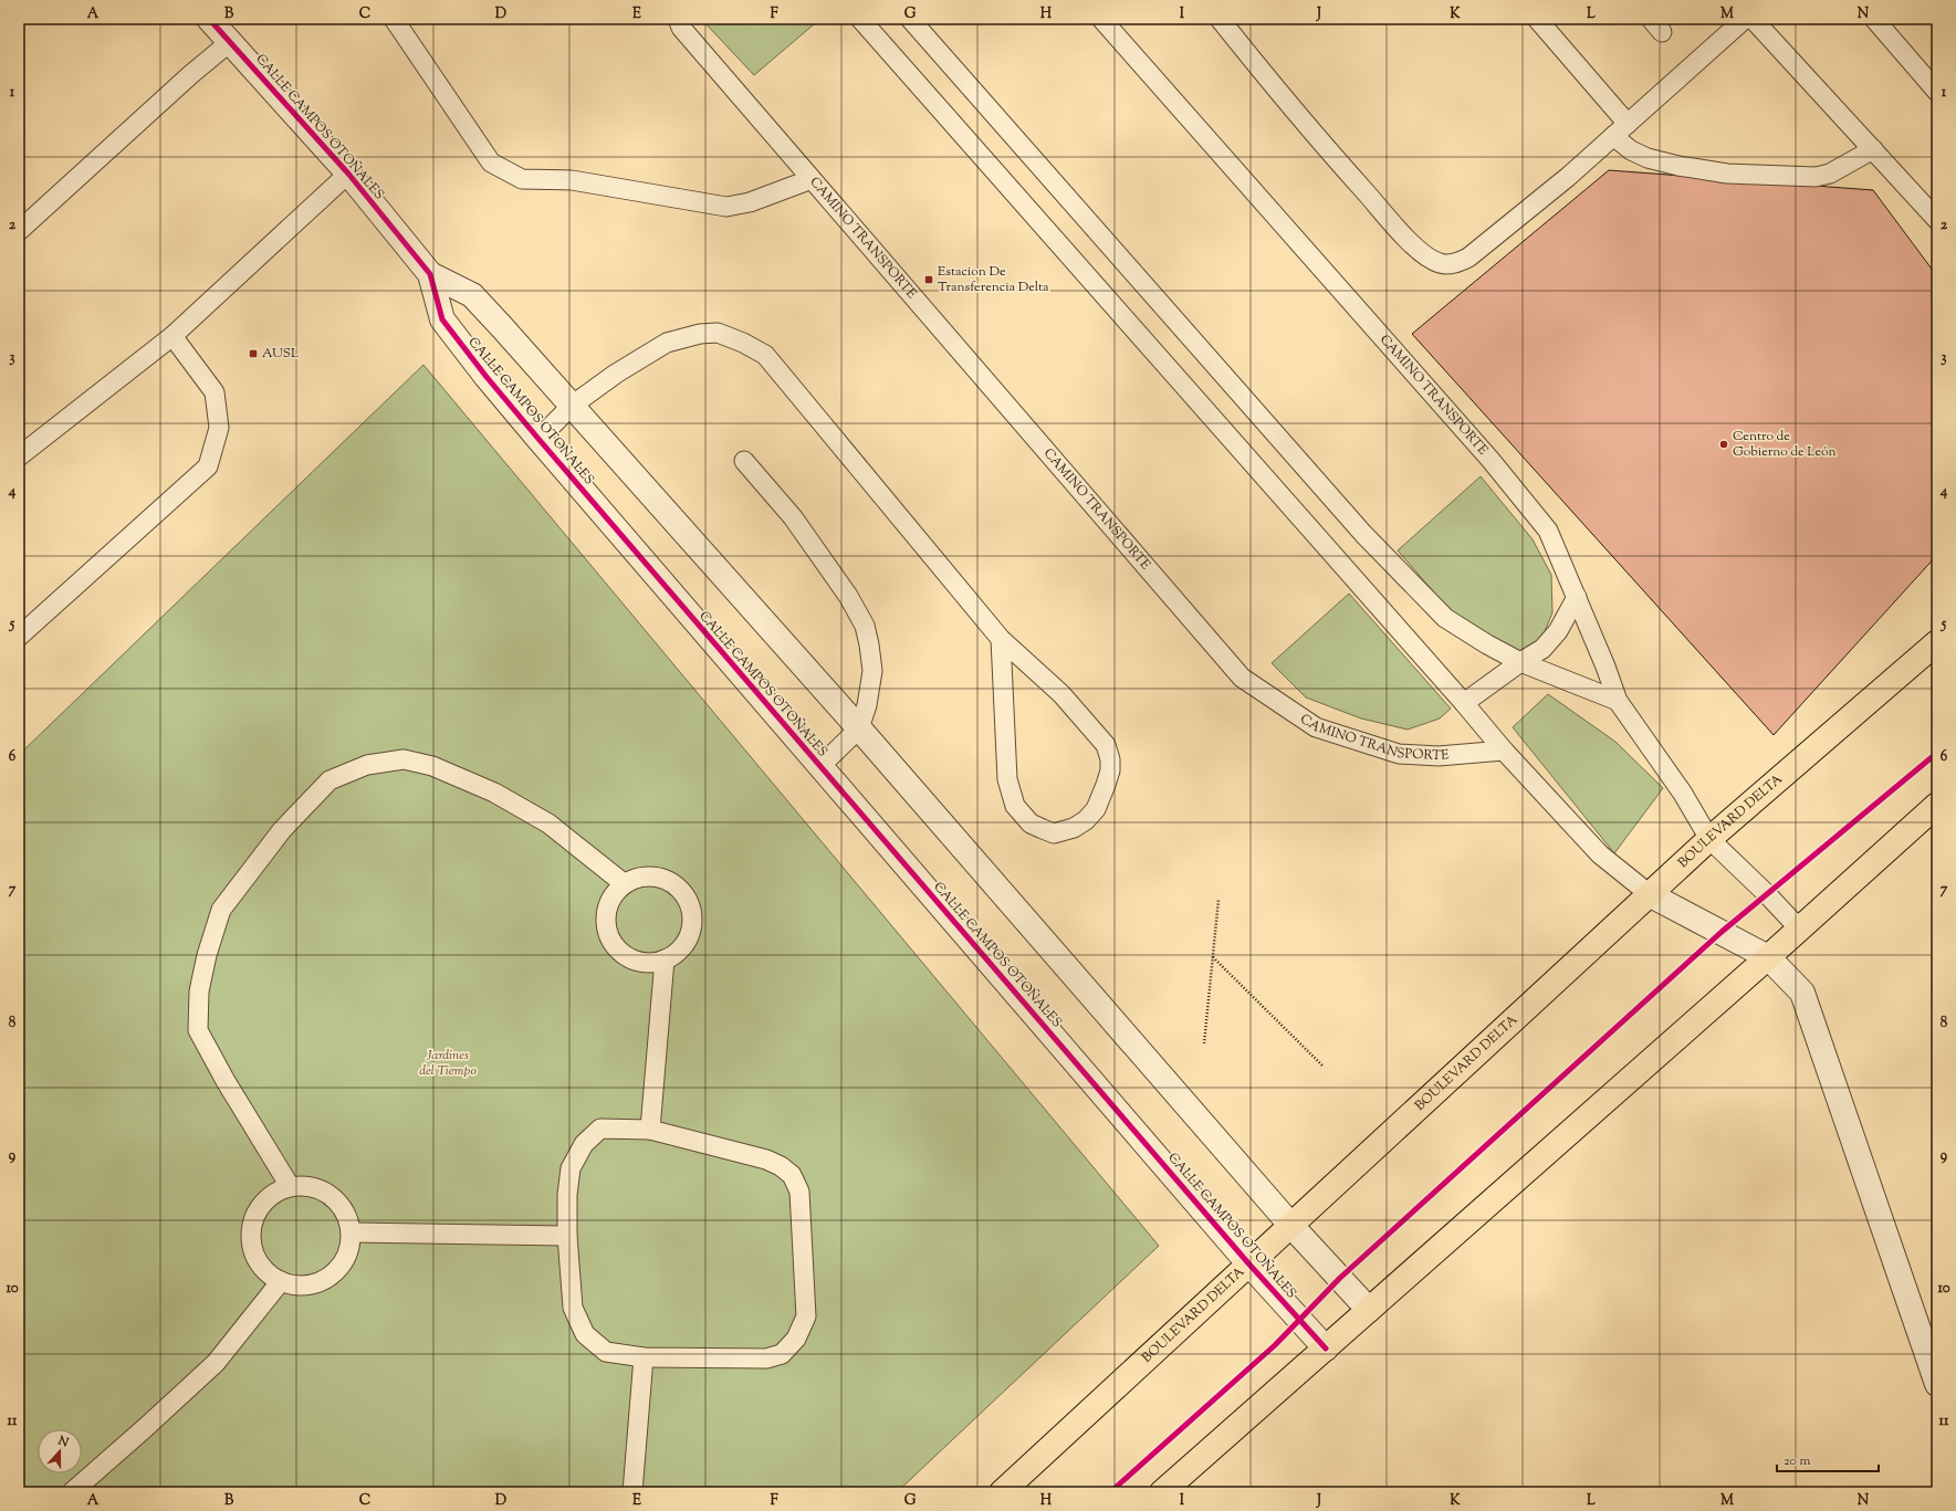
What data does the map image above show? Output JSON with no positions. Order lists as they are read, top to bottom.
{
  "streets": {
    "main road": ["BOULEVARD DELTA"],
    "street": ["CALLE CAMPOS OTOÑALES"],
    "lane": ["CAMINO TRANSPORTE"]
  },
  "crossings": [
    ["CALLE CAMPOS OTOÑALES", "BOULEVARD DELTA"],
    ["CAMINO TRANSPORTE", "BOULEVARD DELTA"]
  ],
  "parks": ["Jardines del Tiempo"],
  "places": {
    "transit": ["Estacion De Transferencia Delta", "AUSL"],
    "other": ["Centro de Gobierno de León"]
  },
  "scale_bar": "20 m",
  "north": "top",
  "grid": {
    "columns": [
      "A",
      "B",
      "C",
      "D",
      "E",
      "F",
      "G",
      "H",
      "I",
      "J",
      "K",
      "L",
      "M",
      "N"
    ],
    "rows": [
      "1",
      "2",
      "3",
      "4",
      "5",
      "6",
      "7",
      "8",
      "9",
      "10",
      "11"
    ]
  }
}
